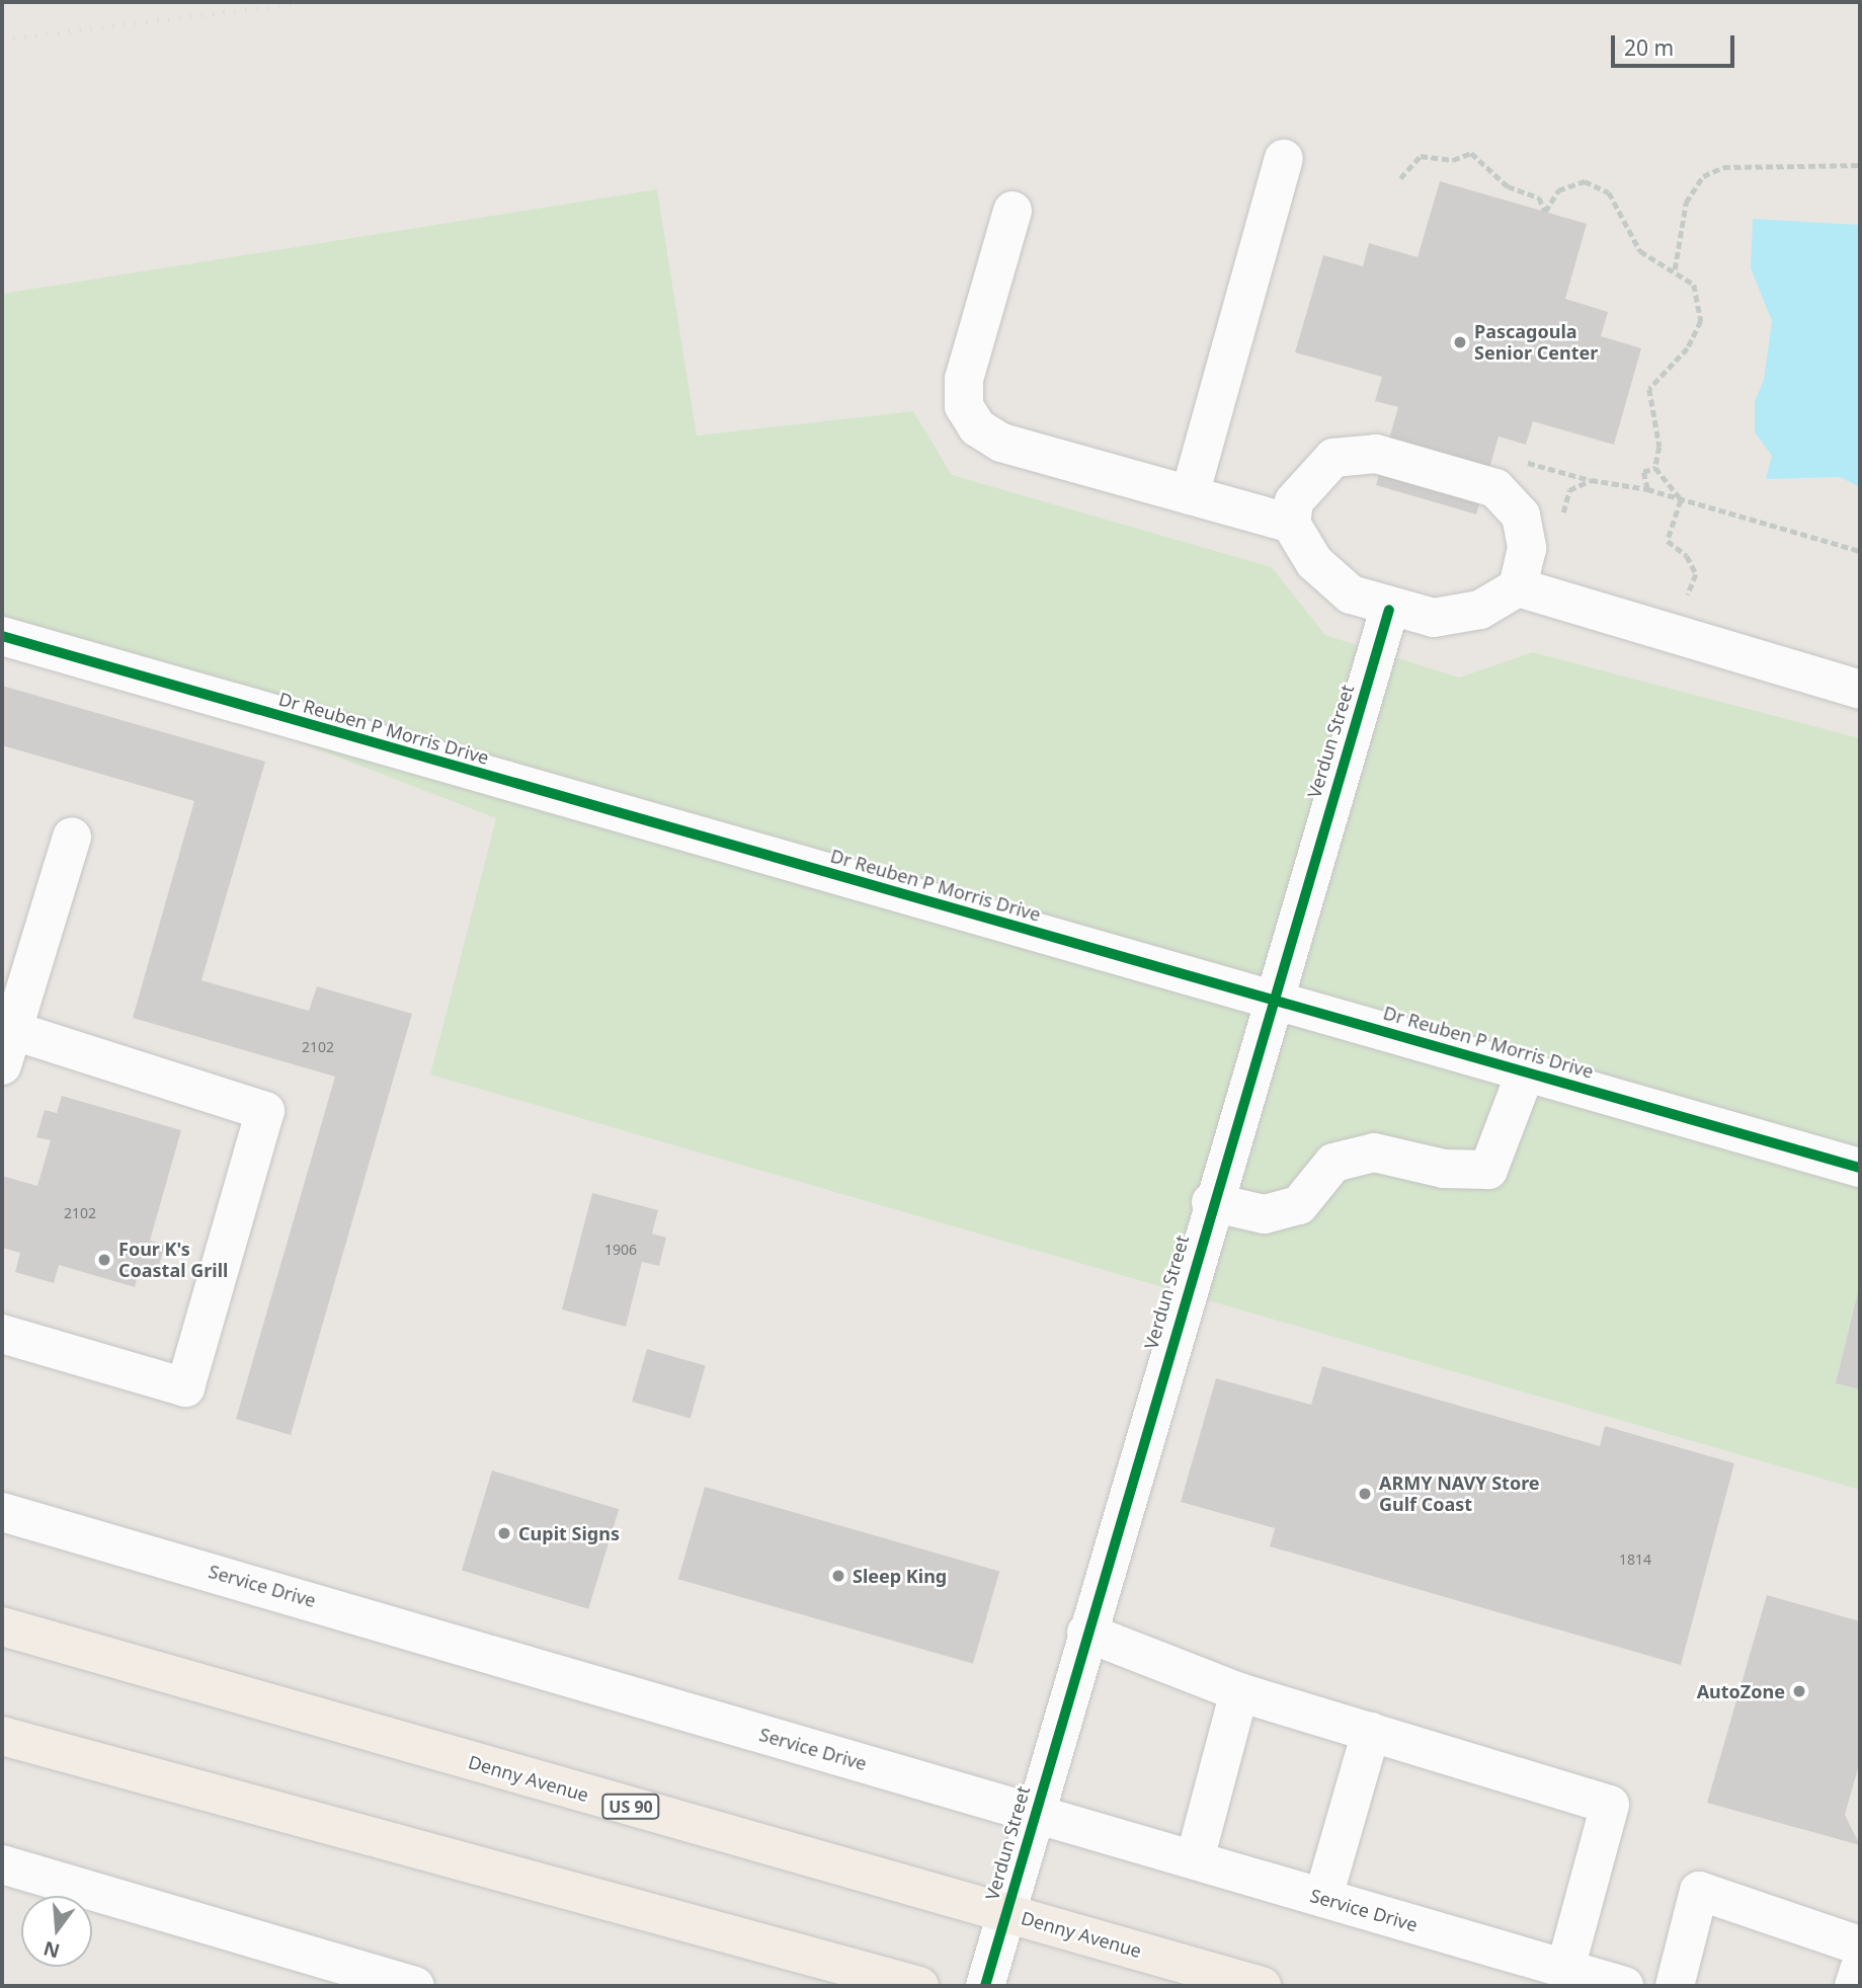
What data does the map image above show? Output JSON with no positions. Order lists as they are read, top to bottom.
{
  "streets": {
    "main road": ["Denny Avenue", "US 90"],
    "street": ["Dr Reuben P Morris Drive", "Verdun Street", "Service Drive"]
  },
  "crossings": [
    ["Dr Reuben P Morris Drive", "Verdun Street"],
    ["Verdun Street", "Service Drive"],
    ["Verdun Street", "Denny Avenue"]
  ],
  "places": [
    "Pascagoula Senior Center",
    "Four K's Coastal Grill",
    "ARMY NAVY Store Gulf Coast",
    "Cupit Signs",
    "Sleep King",
    "AutoZone"
  ],
  "house_numbers": [
    "2102",
    "2102",
    "1906",
    "1814"
  ],
  "scale_bar": "20 m",
  "north": "bottom"
}
